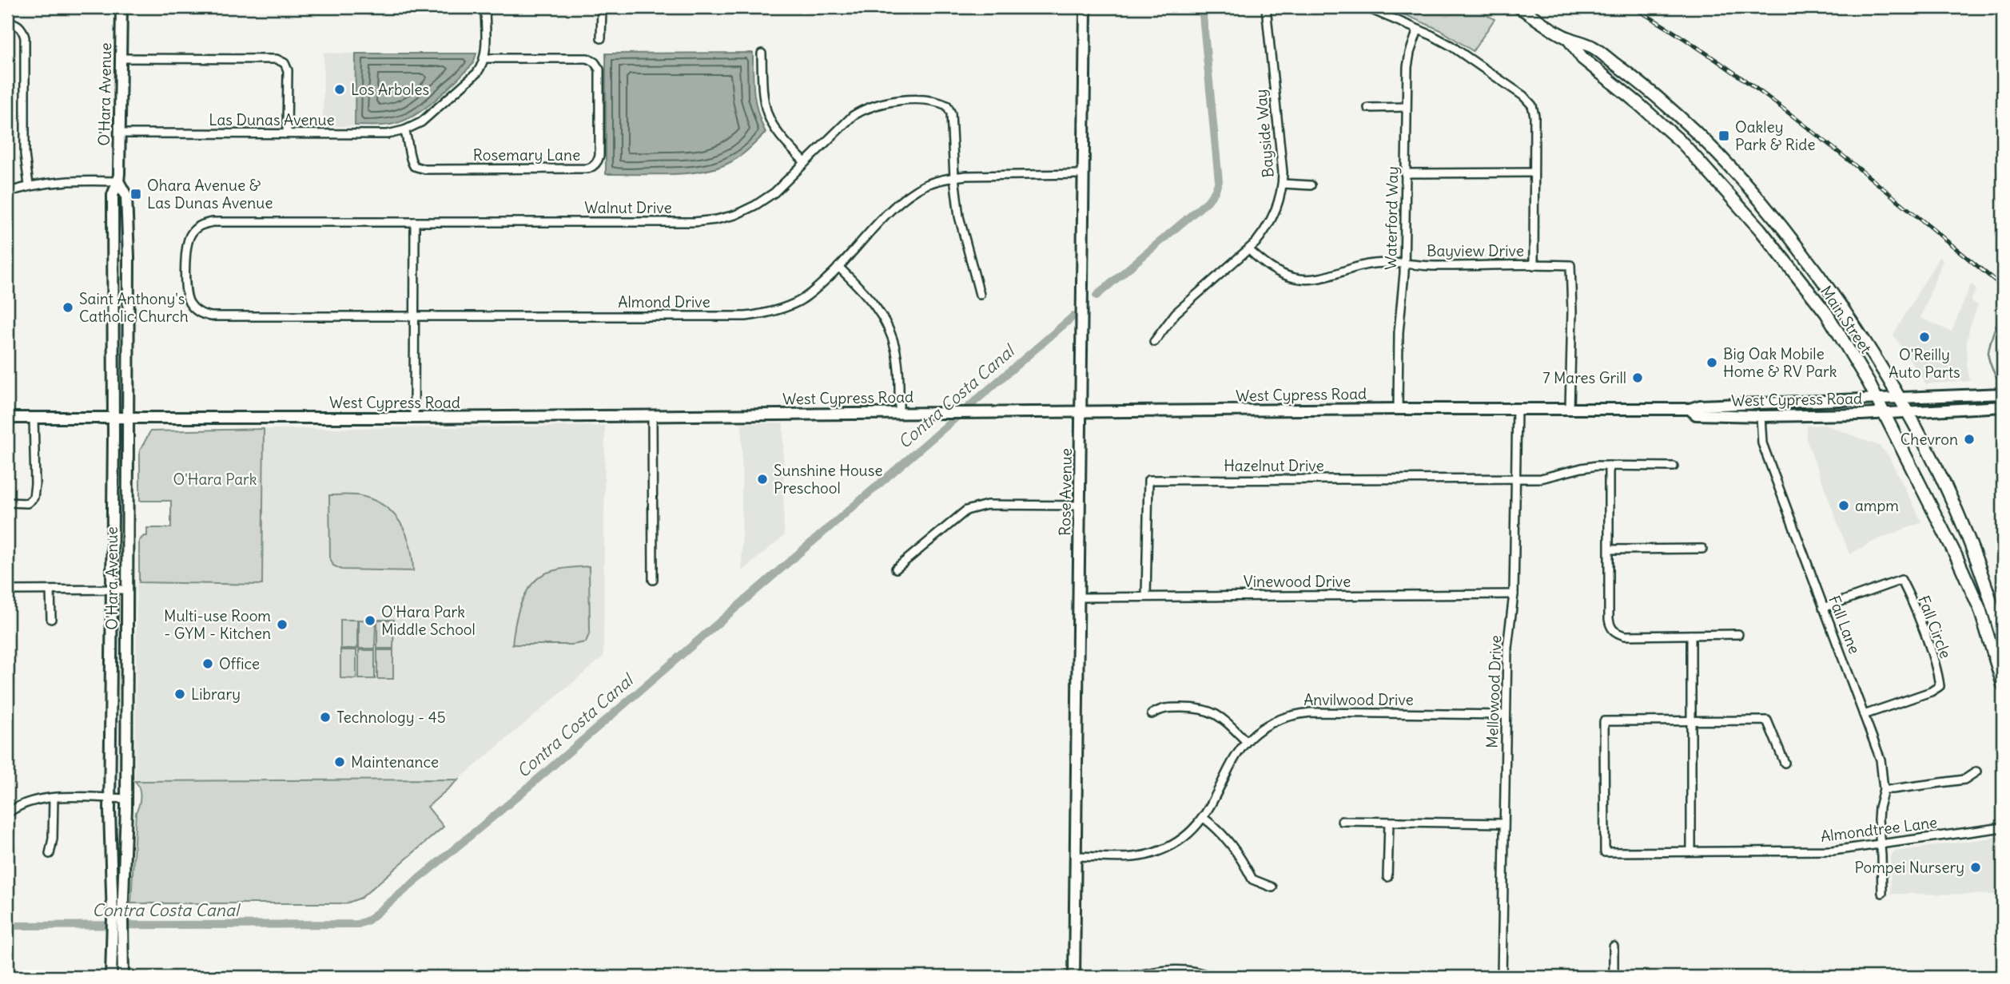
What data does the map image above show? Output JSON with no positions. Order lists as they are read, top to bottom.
{
  "streets": {
    "main road": ["Main Street"],
    "street": [
      "O'Hara Avenue",
      "Las Dunas Avenue",
      "Bayside Way",
      "Rosemary Lane",
      "Walnut Drive",
      "Waterford Way",
      "Bayview Drive",
      "Almond Drive",
      "West Cypress Road",
      "Hazelnut Drive",
      "Rose Avenue",
      "Vinewood Drive",
      "Fall Lane",
      "Fall Circle",
      "Mellowood Drive",
      "Anvilwood Drive",
      "Almondtree Lane"
    ]
  },
  "crossings": [
    ["O'Hara Avenue", "Las Dunas Avenue"],
    ["O'Hara Avenue", "West Cypress Road"],
    ["Las Dunas Avenue", "Rosemary Lane"],
    ["Bayside Way", "Bayview Drive"],
    ["Walnut Drive", "Almond Drive"],
    ["Waterford Way", "Bayview Drive"],
    ["Waterford Way", "West Cypress Road"],
    ["Bayview Drive", "West Cypress Road"],
    ["Almond Drive", "Rose Avenue"],
    ["Main Street", "West Cypress Road"],
    ["West Cypress Road", "Rose Avenue"],
    ["West Cypress Road", "Fall Lane"],
    ["West Cypress Road", "Mellowood Drive"],
    ["Hazelnut Drive", "Vinewood Drive"],
    ["Hazelnut Drive", "Mellowood Drive"],
    ["Rose Avenue", "Vinewood Drive"],
    ["Rose Avenue", "Anvilwood Drive"],
    ["Vinewood Drive", "Mellowood Drive"],
    ["Fall Lane", "Fall Circle"],
    ["Fall Lane", "Almondtree Lane"],
    ["Mellowood Drive", "Anvilwood Drive"]
  ],
  "water": ["Contra Costa Canal"],
  "parks": ["O'Hara Park"],
  "places": {
    "other": [
      "Los Arboles",
      "Saint Anthony's Catholic Church",
      "O'Reilly Auto Parts",
      "Big Oak Mobile Home & RV Park",
      "7 Mares Grill",
      "Chevron",
      "Sunshine House Preschool",
      "ampm",
      "O'Hara Park Middle School",
      "Multi-use Room - GYM - Kitchen",
      "Office",
      "Library",
      "Technology - 45",
      "Maintenance",
      "Pompei Nursery"
    ],
    "transit": ["Oakley Park & Ride", "Ohara Avenue & Las Dunas Avenue"]
  }
}
